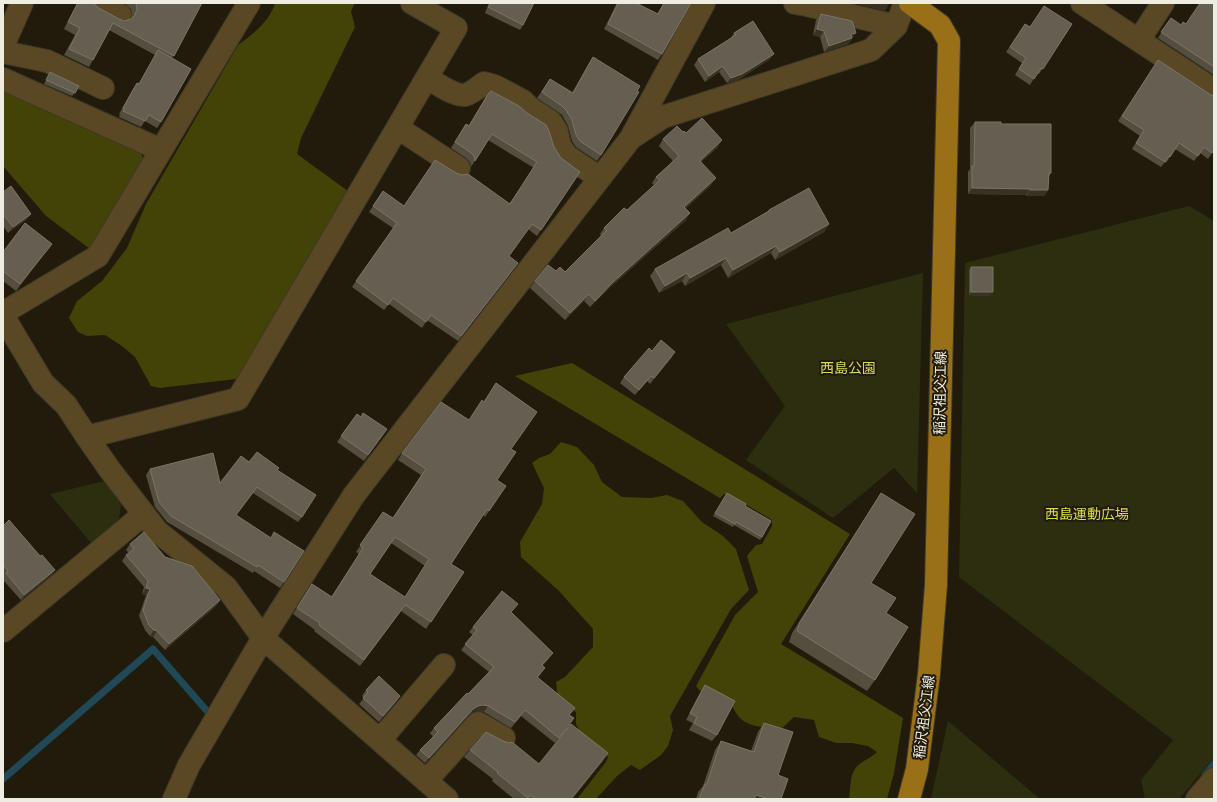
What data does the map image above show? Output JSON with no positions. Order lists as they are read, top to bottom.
{
  "streets": {
    "main road": ["稲沢祖父江線"]
  },
  "parks": ["西島公園", "西島運動広場"]
}
